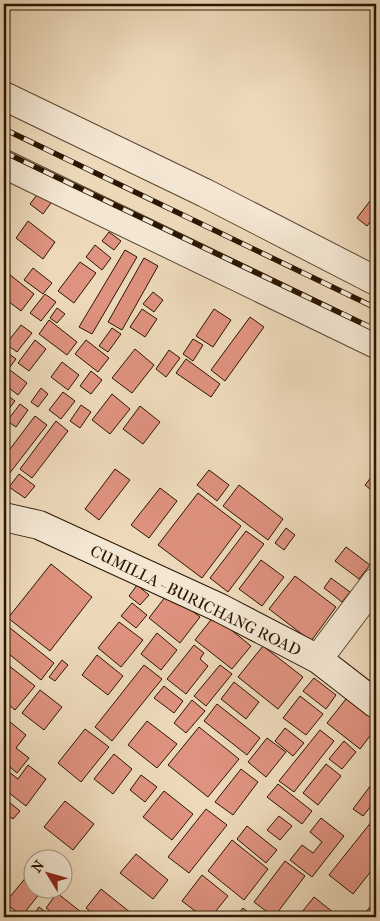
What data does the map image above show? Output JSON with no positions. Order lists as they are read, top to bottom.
{
  "streets": {
    "street": ["CUMILLA - BURICHANG ROAD"]
  },
  "north": "top left"
}
